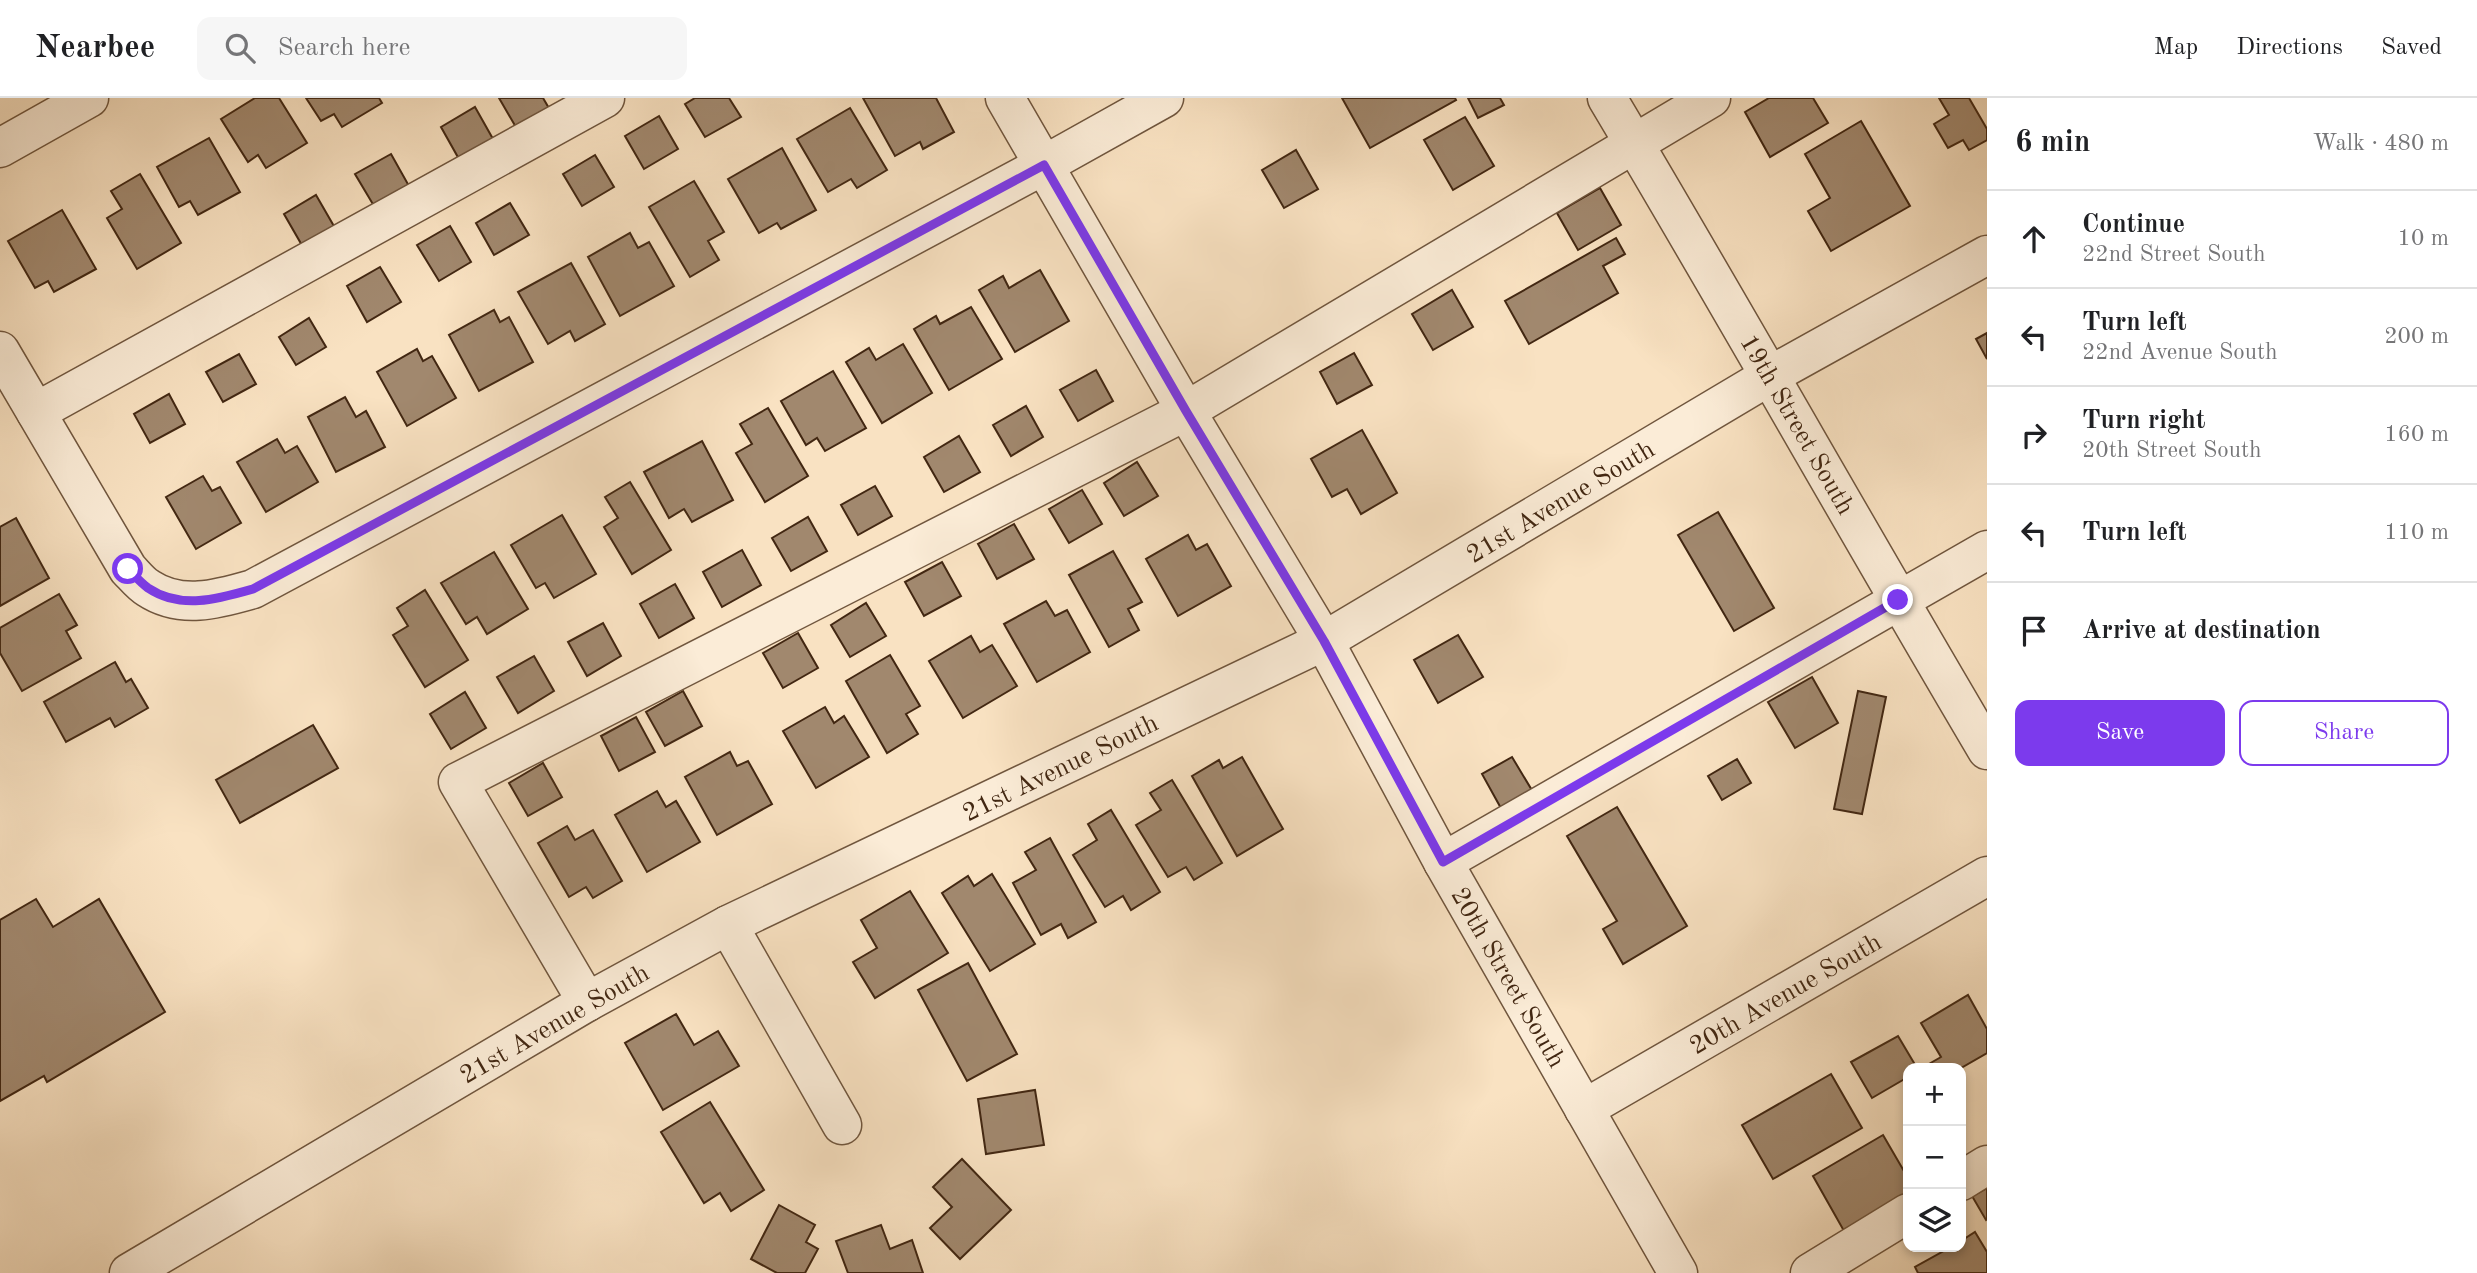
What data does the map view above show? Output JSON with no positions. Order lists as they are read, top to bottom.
{
  "streets": {
    "street": [
      "19th Street South",
      "21st Avenue South",
      "20th Street South",
      "20th Avenue South"
    ]
  },
  "crossings": [
    ["19th Street South", "21st Avenue South"],
    ["21st Avenue South", "20th Street South"],
    ["20th Street South", "20th Avenue South"]
  ],
  "page": {
    "header": "Nearbee",
    "search": "Search here",
    "nav": ["Map", "Directions", "Saved"],
    "heading": ["6 min", "Walk · 480 m"],
    "list": [
      ["Continue", "22nd Street South", "10 m"],
      ["Turn left", "22nd Avenue South", "200 m"],
      ["Turn right", "20th Street South", "160 m"],
      ["Turn left", "110 m"],
      "Arrive at destination"
    ],
    "buttons": ["Save", "Share"],
    "map_buttons": ["+", "−"]
  }
}
